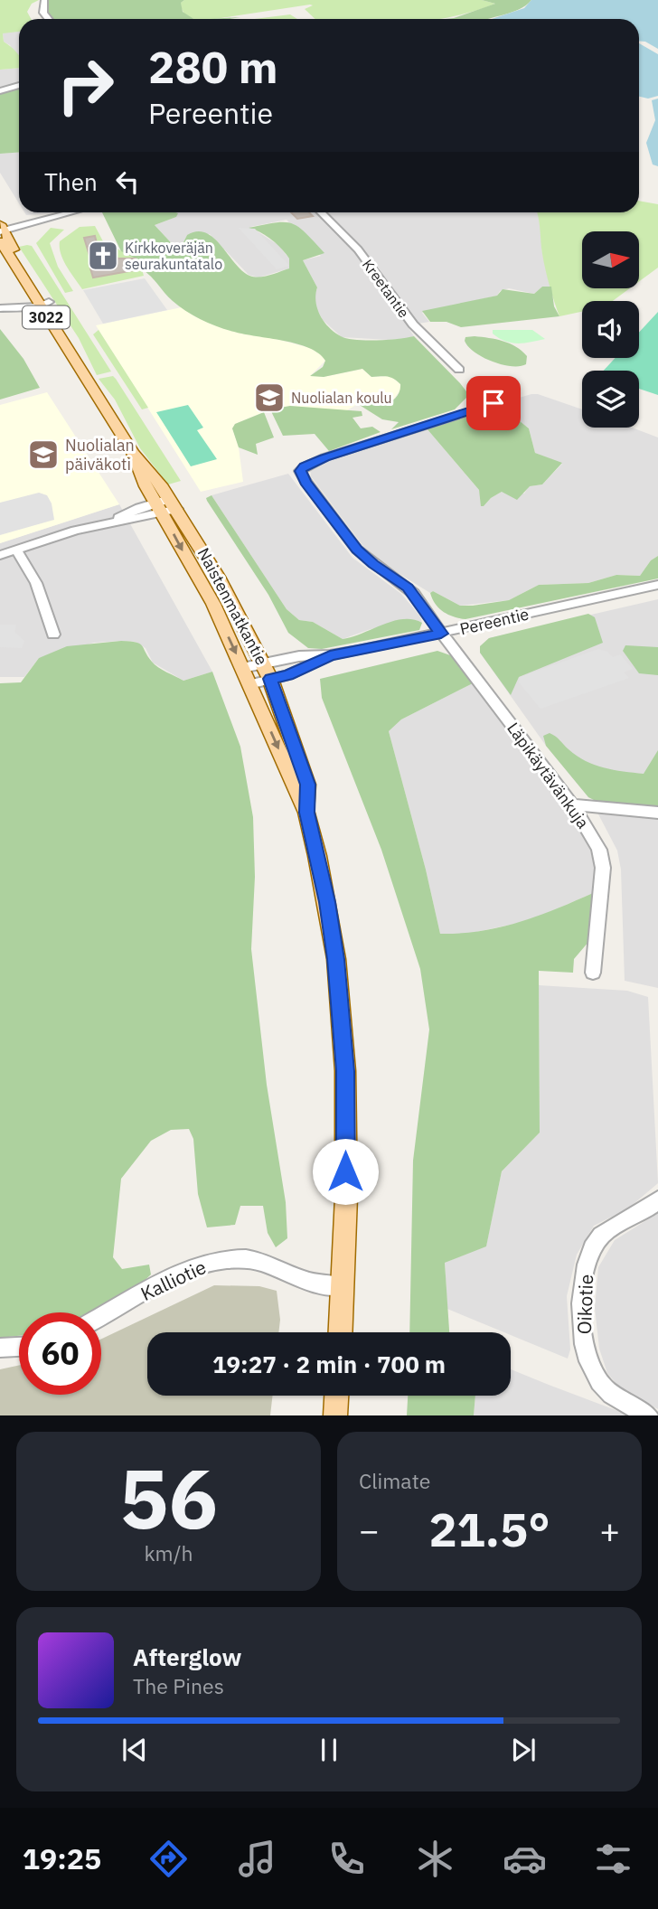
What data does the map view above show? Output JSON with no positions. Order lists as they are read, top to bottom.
{
  "streets": {
    "main road": ["3022", "Naistenmatkantie"],
    "street": [
      "Kreetantie",
      "Pereentie",
      "Läpikäytävänkuja",
      "Kalliotie",
      "Oikotie"
    ]
  },
  "crossings": [
    ["Naistenmatkantie", "Pereentie"],
    ["Naistenmatkantie", "Kalliotie"],
    ["Pereentie", "Läpikäytävänkuja"]
  ],
  "places": {
    "church": ["Kirkkoveräjän seurakuntatalo"],
    "school or university": ["Nuolialan koulu", "Nuolialan päiväkoti"]
  },
  "north": "right",
  "page": {
    "turn": ["280 m", "Pereentie"],
    "then": "Then",
    "limit": "60",
    "trip": "19:27 · 2 min · 700 m",
    "tile": [
      ["56", "km/h"],
      "Climate"
    ],
    "heat": ["−", "21.5°", "+"],
    "song": ["Afterglow", "The Pines"],
    "tabs": "19:25"
  }
}
